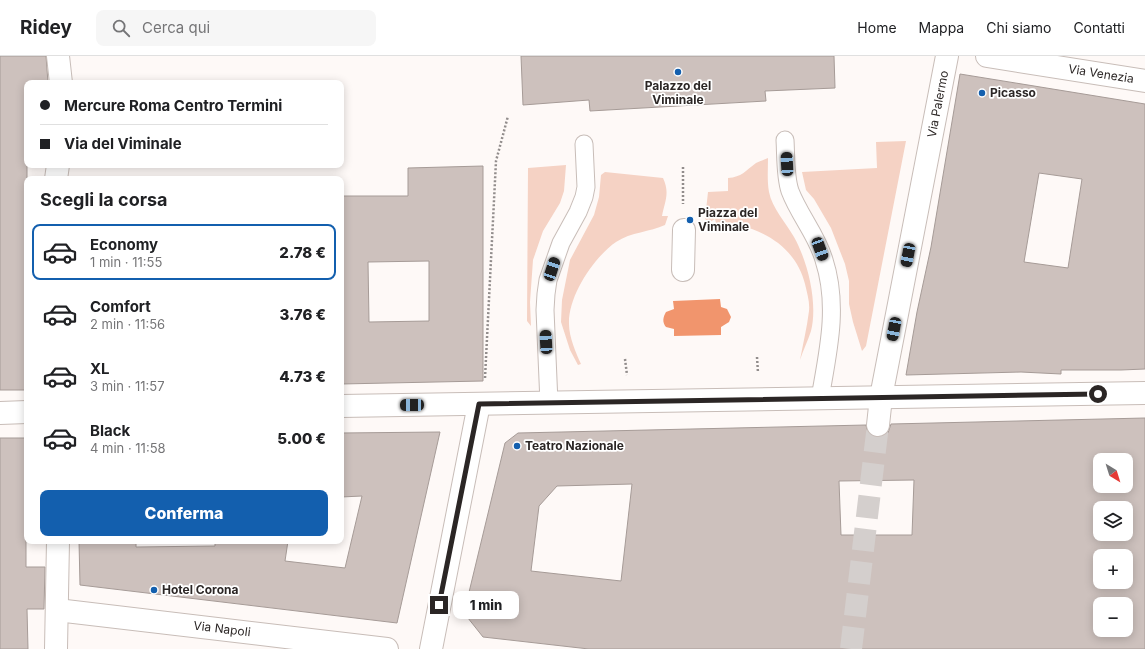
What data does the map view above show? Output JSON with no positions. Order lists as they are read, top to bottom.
{
  "streets": {
    "street": ["Via Venezia", "Via Palermo", "Via Napoli"]
  },
  "places": [
    "Palazzo del Viminale",
    "Picasso",
    "Piazza del Viminale",
    "Teatro Nazionale",
    "Hotel Corona"
  ],
  "north": "bottom right",
  "page": {
    "header": "Ridey",
    "search": "Cerca qui",
    "nav": [
      "Home",
      "Mappa",
      "Chi siamo",
      "Contatti"
    ],
    "banner": ["Mercure Roma Centro Termini", "Via del Viminale"],
    "heading": "Scegli la corsa",
    "list": [
      {
        "name": "Economy",
        "note": "1 min · 11:55",
        "value": "2.78 €"
      },
      {
        "name": "Comfort",
        "note": "2 min · 11:56",
        "value": "3.76 €"
      },
      {
        "name": "XL",
        "note": "3 min · 11:57",
        "value": "4.73 €"
      },
      {
        "name": "Black",
        "note": "4 min · 11:58",
        "value": "5.00 €"
      }
    ],
    "map_buttons": ["+", "−"],
    "buttons": "Conferma",
    "bubble": "1 min"
  }
}
